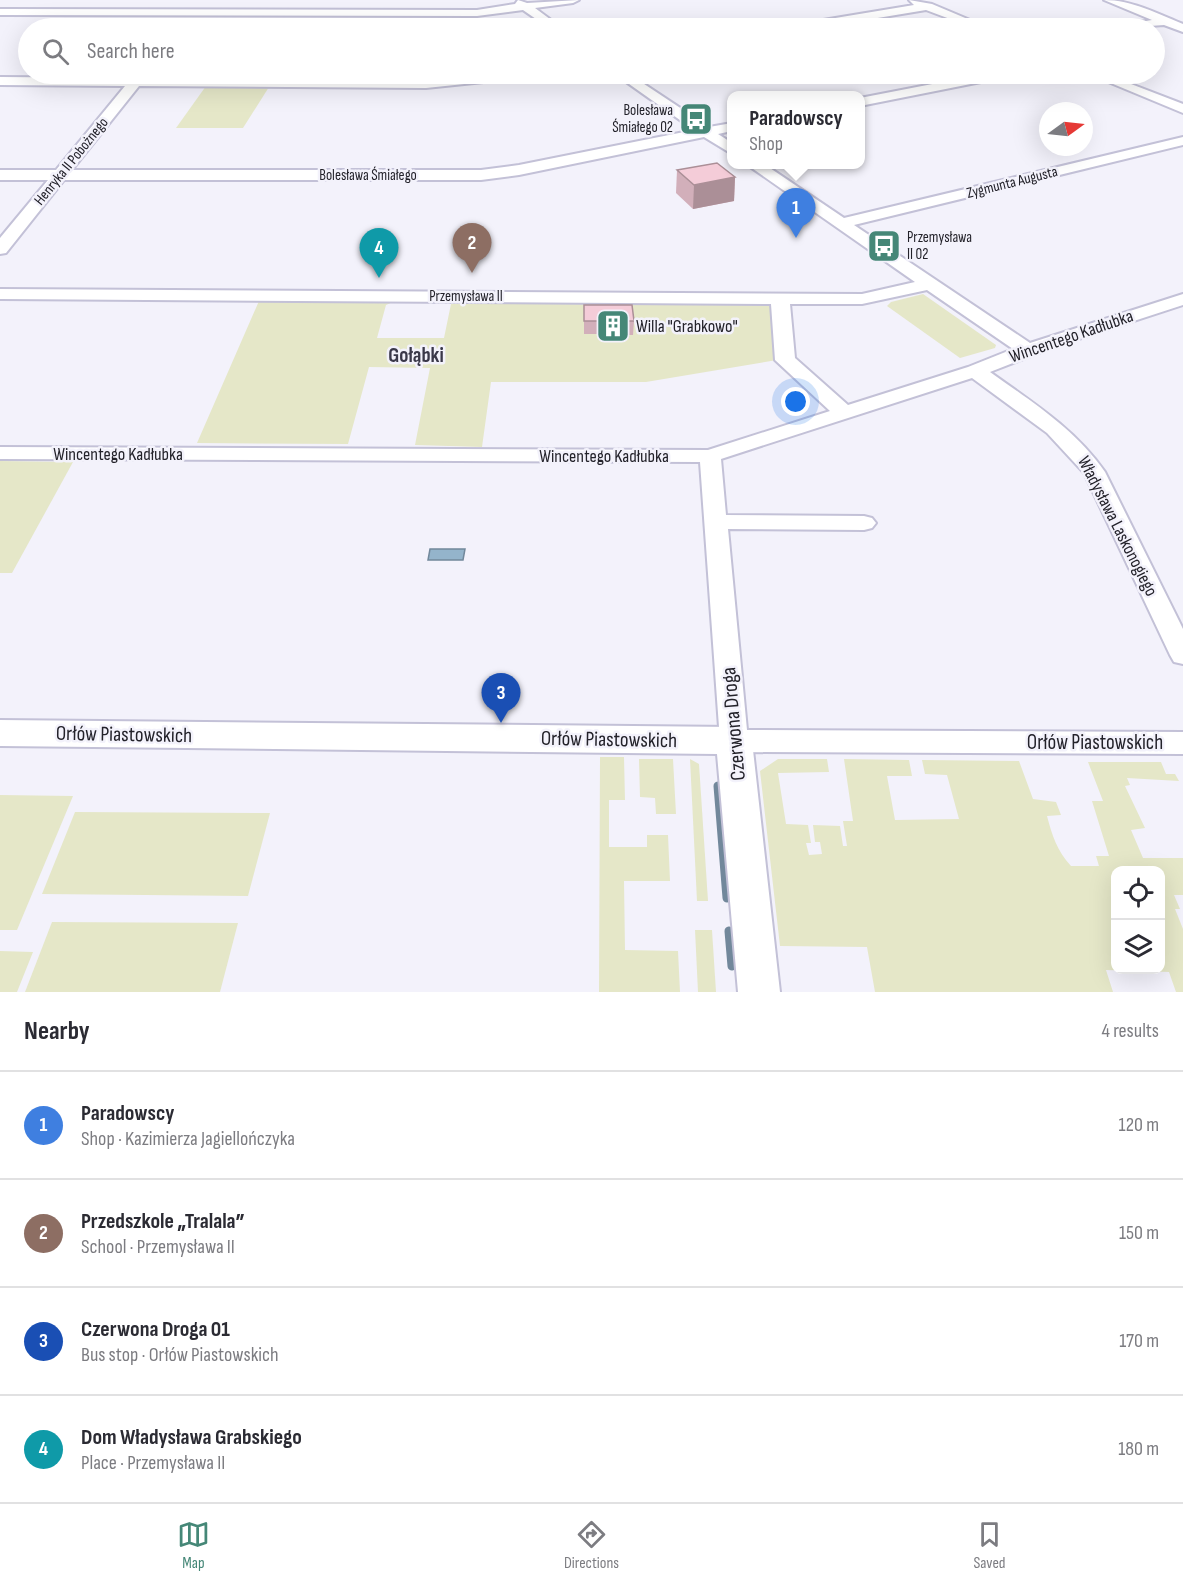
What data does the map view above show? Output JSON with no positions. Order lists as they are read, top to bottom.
{
  "streets": {
    "street": [
      "Henryka II Pobożnego",
      "Bolesława Śmiałego",
      "Zygmunta Augusta",
      "Przemysława II",
      "Wincentego Kadłubka",
      "Władysława Laskonogiego",
      "Czerwona Droga",
      "Orłów Piastowskich"
    ]
  },
  "crossings": [
    ["Henryka II Pobożnego", "Bolesława Śmiałego"],
    ["Wincentego Kadłubka", "Władysława Laskonogiego"],
    ["Wincentego Kadłubka", "Czerwona Droga"],
    ["Czerwona Droga", "Orłów Piastowskich"]
  ],
  "districts": ["Gołąbki"],
  "places": {
    "bus stop": ["Bolesława Śmiałego 02", "Przemysława II 02"],
    "building": ["Willa \"Grabkowo\""]
  },
  "north": "right",
  "page": {
    "search": "Search here",
    "popup": ["Paradowscy", "Shop"],
    "pins": [
      "1",
      "2",
      "4",
      "3"
    ],
    "heading": ["Nearby", "4 results"],
    "list": [
      {
        "mark": "1",
        "name": "Paradowscy",
        "note": "Shop · Kazimierza Jagiellończyka",
        "value": "120 m"
      },
      {
        "mark": "2",
        "name": "Przedszkole „Tralala”",
        "note": "School · Przemysława II",
        "value": "150 m"
      },
      {
        "mark": "3",
        "name": "Czerwona Droga 01",
        "note": "Bus stop · Orłów Piastowskich",
        "value": "170 m"
      },
      {
        "mark": "4",
        "name": "Dom Władysława Grabskiego",
        "note": "Place · Przemysława II",
        "value": "180 m"
      }
    ],
    "nav": ["Map", "Directions", "Saved"]
  }
}
